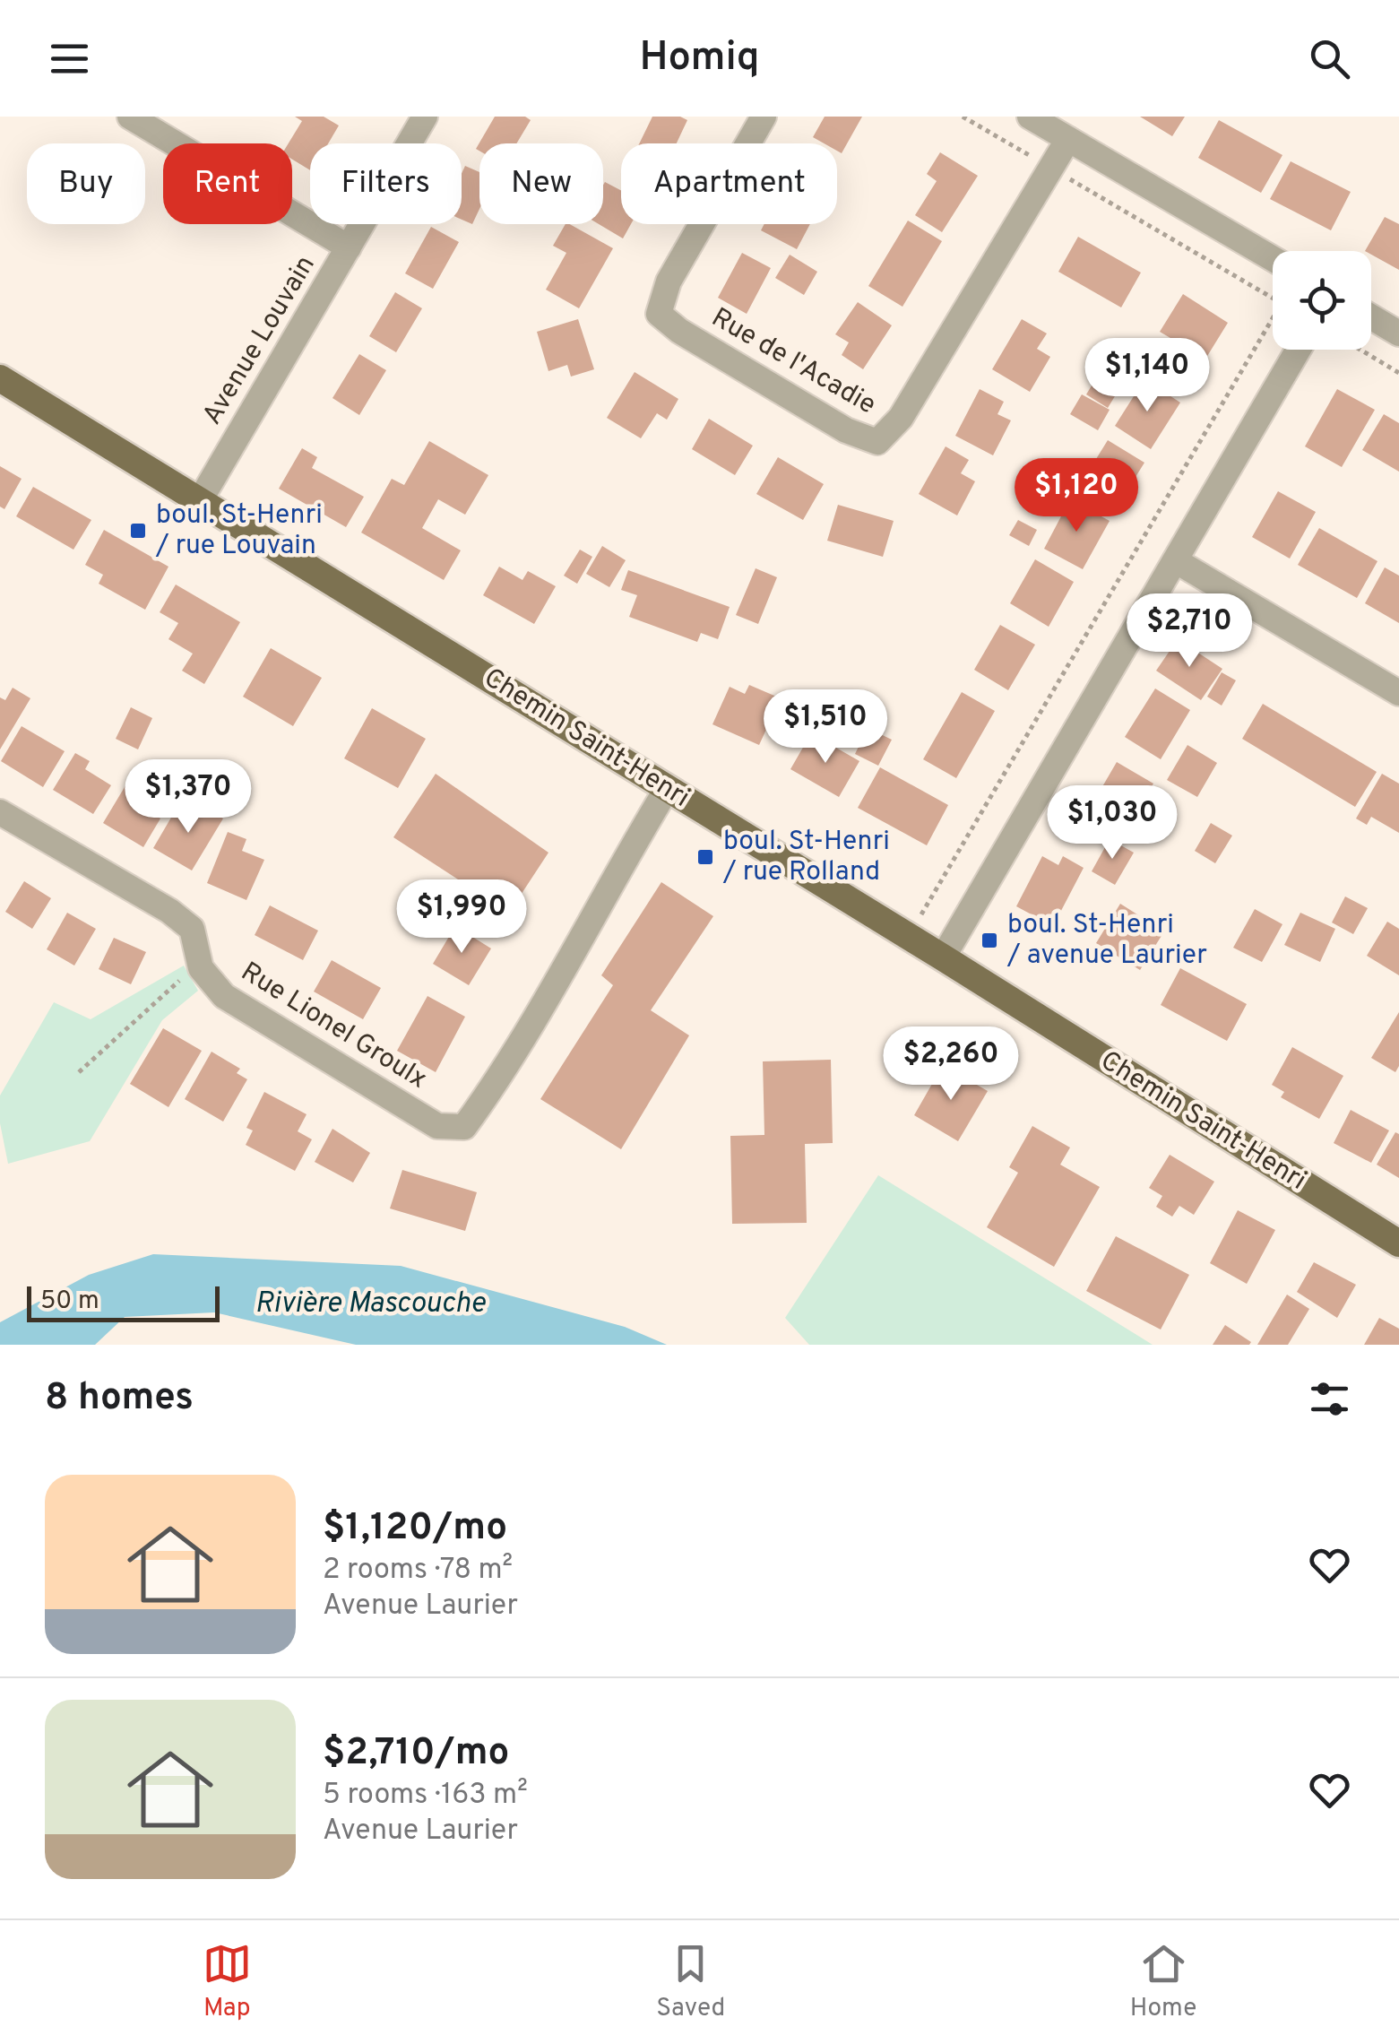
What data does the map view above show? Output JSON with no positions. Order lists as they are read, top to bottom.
{
  "streets": {
    "main road": ["Chemin Saint-Henri"],
    "street": ["Avenue Louvain", "Rue de l'Acadie", "Rue Lionel Groulx"]
  },
  "crossings": [
    ["Avenue Louvain", "Chemin Saint-Henri"],
    ["Chemin Saint-Henri", "Rue Lionel Groulx"]
  ],
  "water": ["Rivière Mascouche"],
  "places": {
    "transit": ["boul. St-Henri / rue Louvain", "boul. St-Henri / rue Rolland", "boul. St-Henri / avenue Laurier"]
  },
  "scale_bar": "50 m",
  "page": {
    "header": "Homiq",
    "chip": [
      "Buy",
      "Rent",
      "Filters",
      "New",
      "Apartment"
    ],
    "price": [
      "$1,140",
      "$1,120",
      "$2,710",
      "$1,510",
      "$1,370",
      "$1,030",
      "$1,990",
      "$2,260"
    ],
    "scale": "50 m",
    "heading": "8 homes",
    "list": [
      {
        "name": "$1,120/mo",
        "note": "2 rooms · 78 m² · Avenue Laurier"
      },
      {
        "name": "$2,710/mo",
        "note": "5 rooms · 163 m² · Avenue Laurier"
      }
    ],
    "tabs": ["Map", "Saved", "Home"]
  }
}
